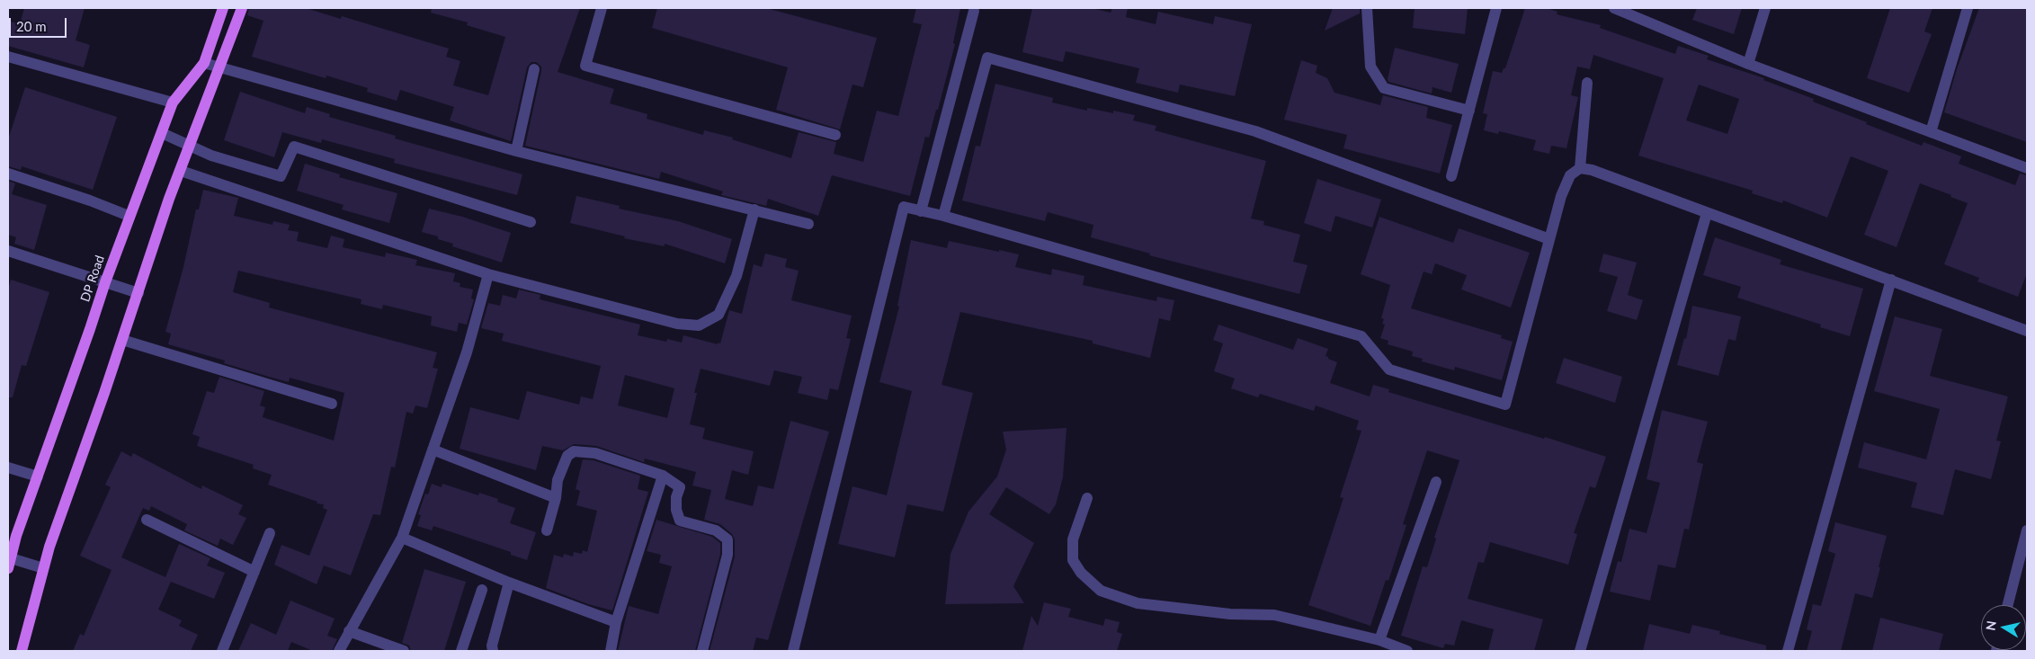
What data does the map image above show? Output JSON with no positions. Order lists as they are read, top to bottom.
{
  "streets": {
    "main road": ["DP Road"]
  },
  "scale_bar": "20 m",
  "north": "left"
}
